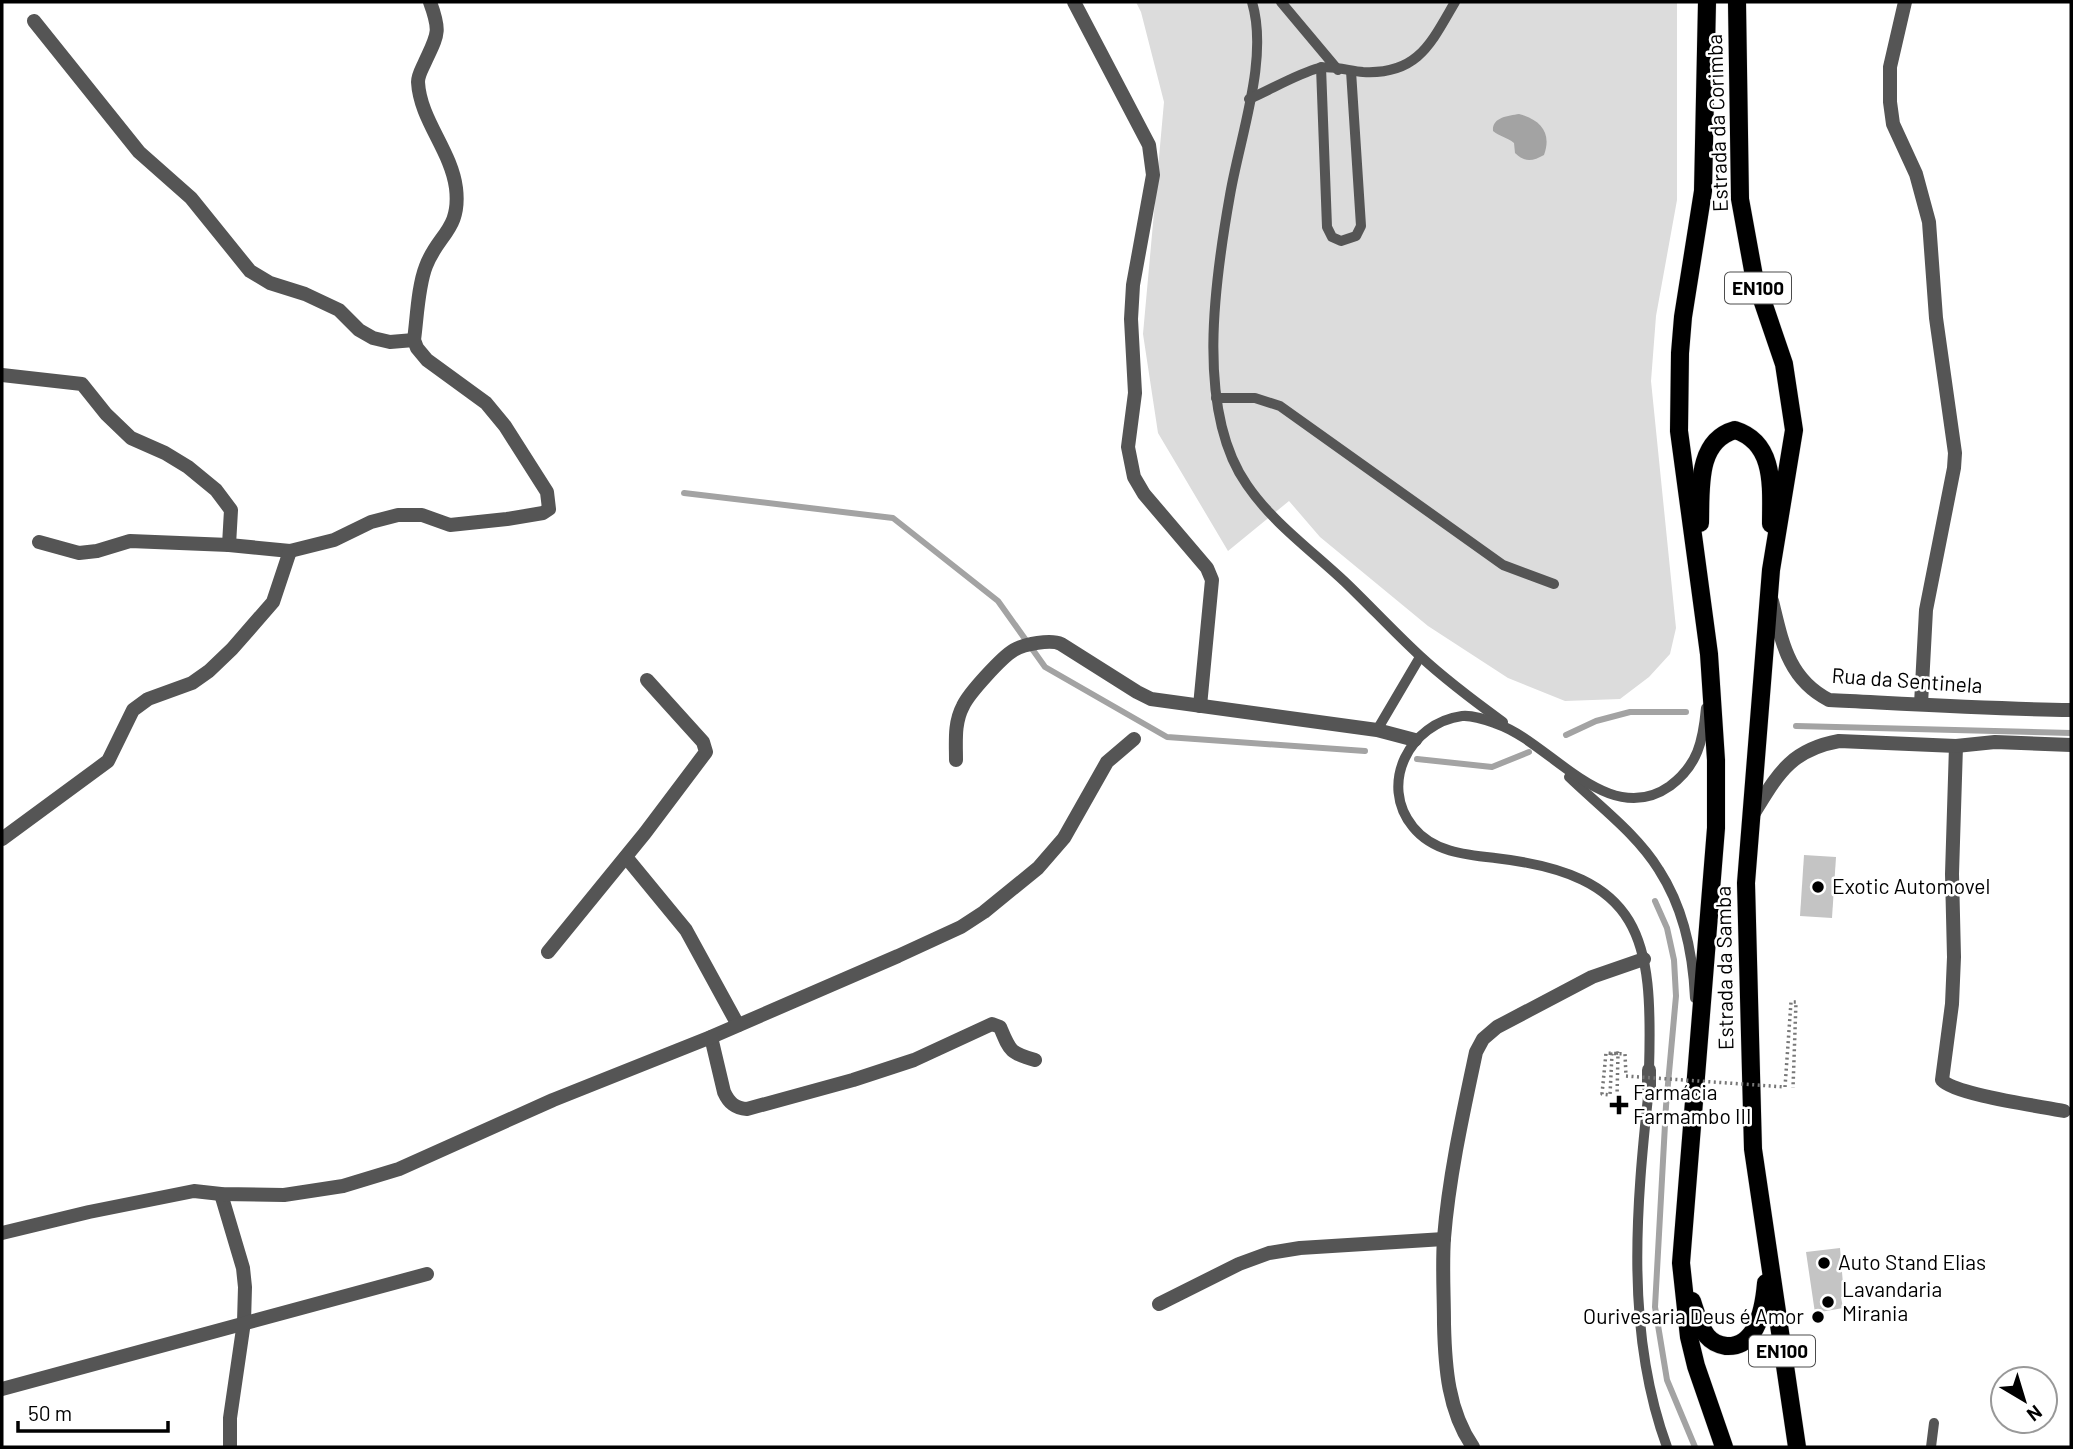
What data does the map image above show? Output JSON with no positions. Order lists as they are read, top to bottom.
{
  "streets": {
    "main road": ["Estrada da Corimba", "EN100", "Estrada da Samba"],
    "street": ["Rua da Sentinela"]
  },
  "crossings": [
    ["Estrada da Corimba", "Rua da Sentinela"],
    ["Estrada da Corimba", "Estrada da Samba"],
    ["Rua da Sentinela", "Estrada da Samba"]
  ],
  "places": {
    "other": [
      "Exotic Automovel",
      "Auto Stand Elias",
      "Lavandaria Mirania",
      "Ourivesaria Deus é Amor"
    ],
    "health": ["Farmácia Farmambo III"]
  },
  "scale_bar": "50 m",
  "north": "bottom right"
}
